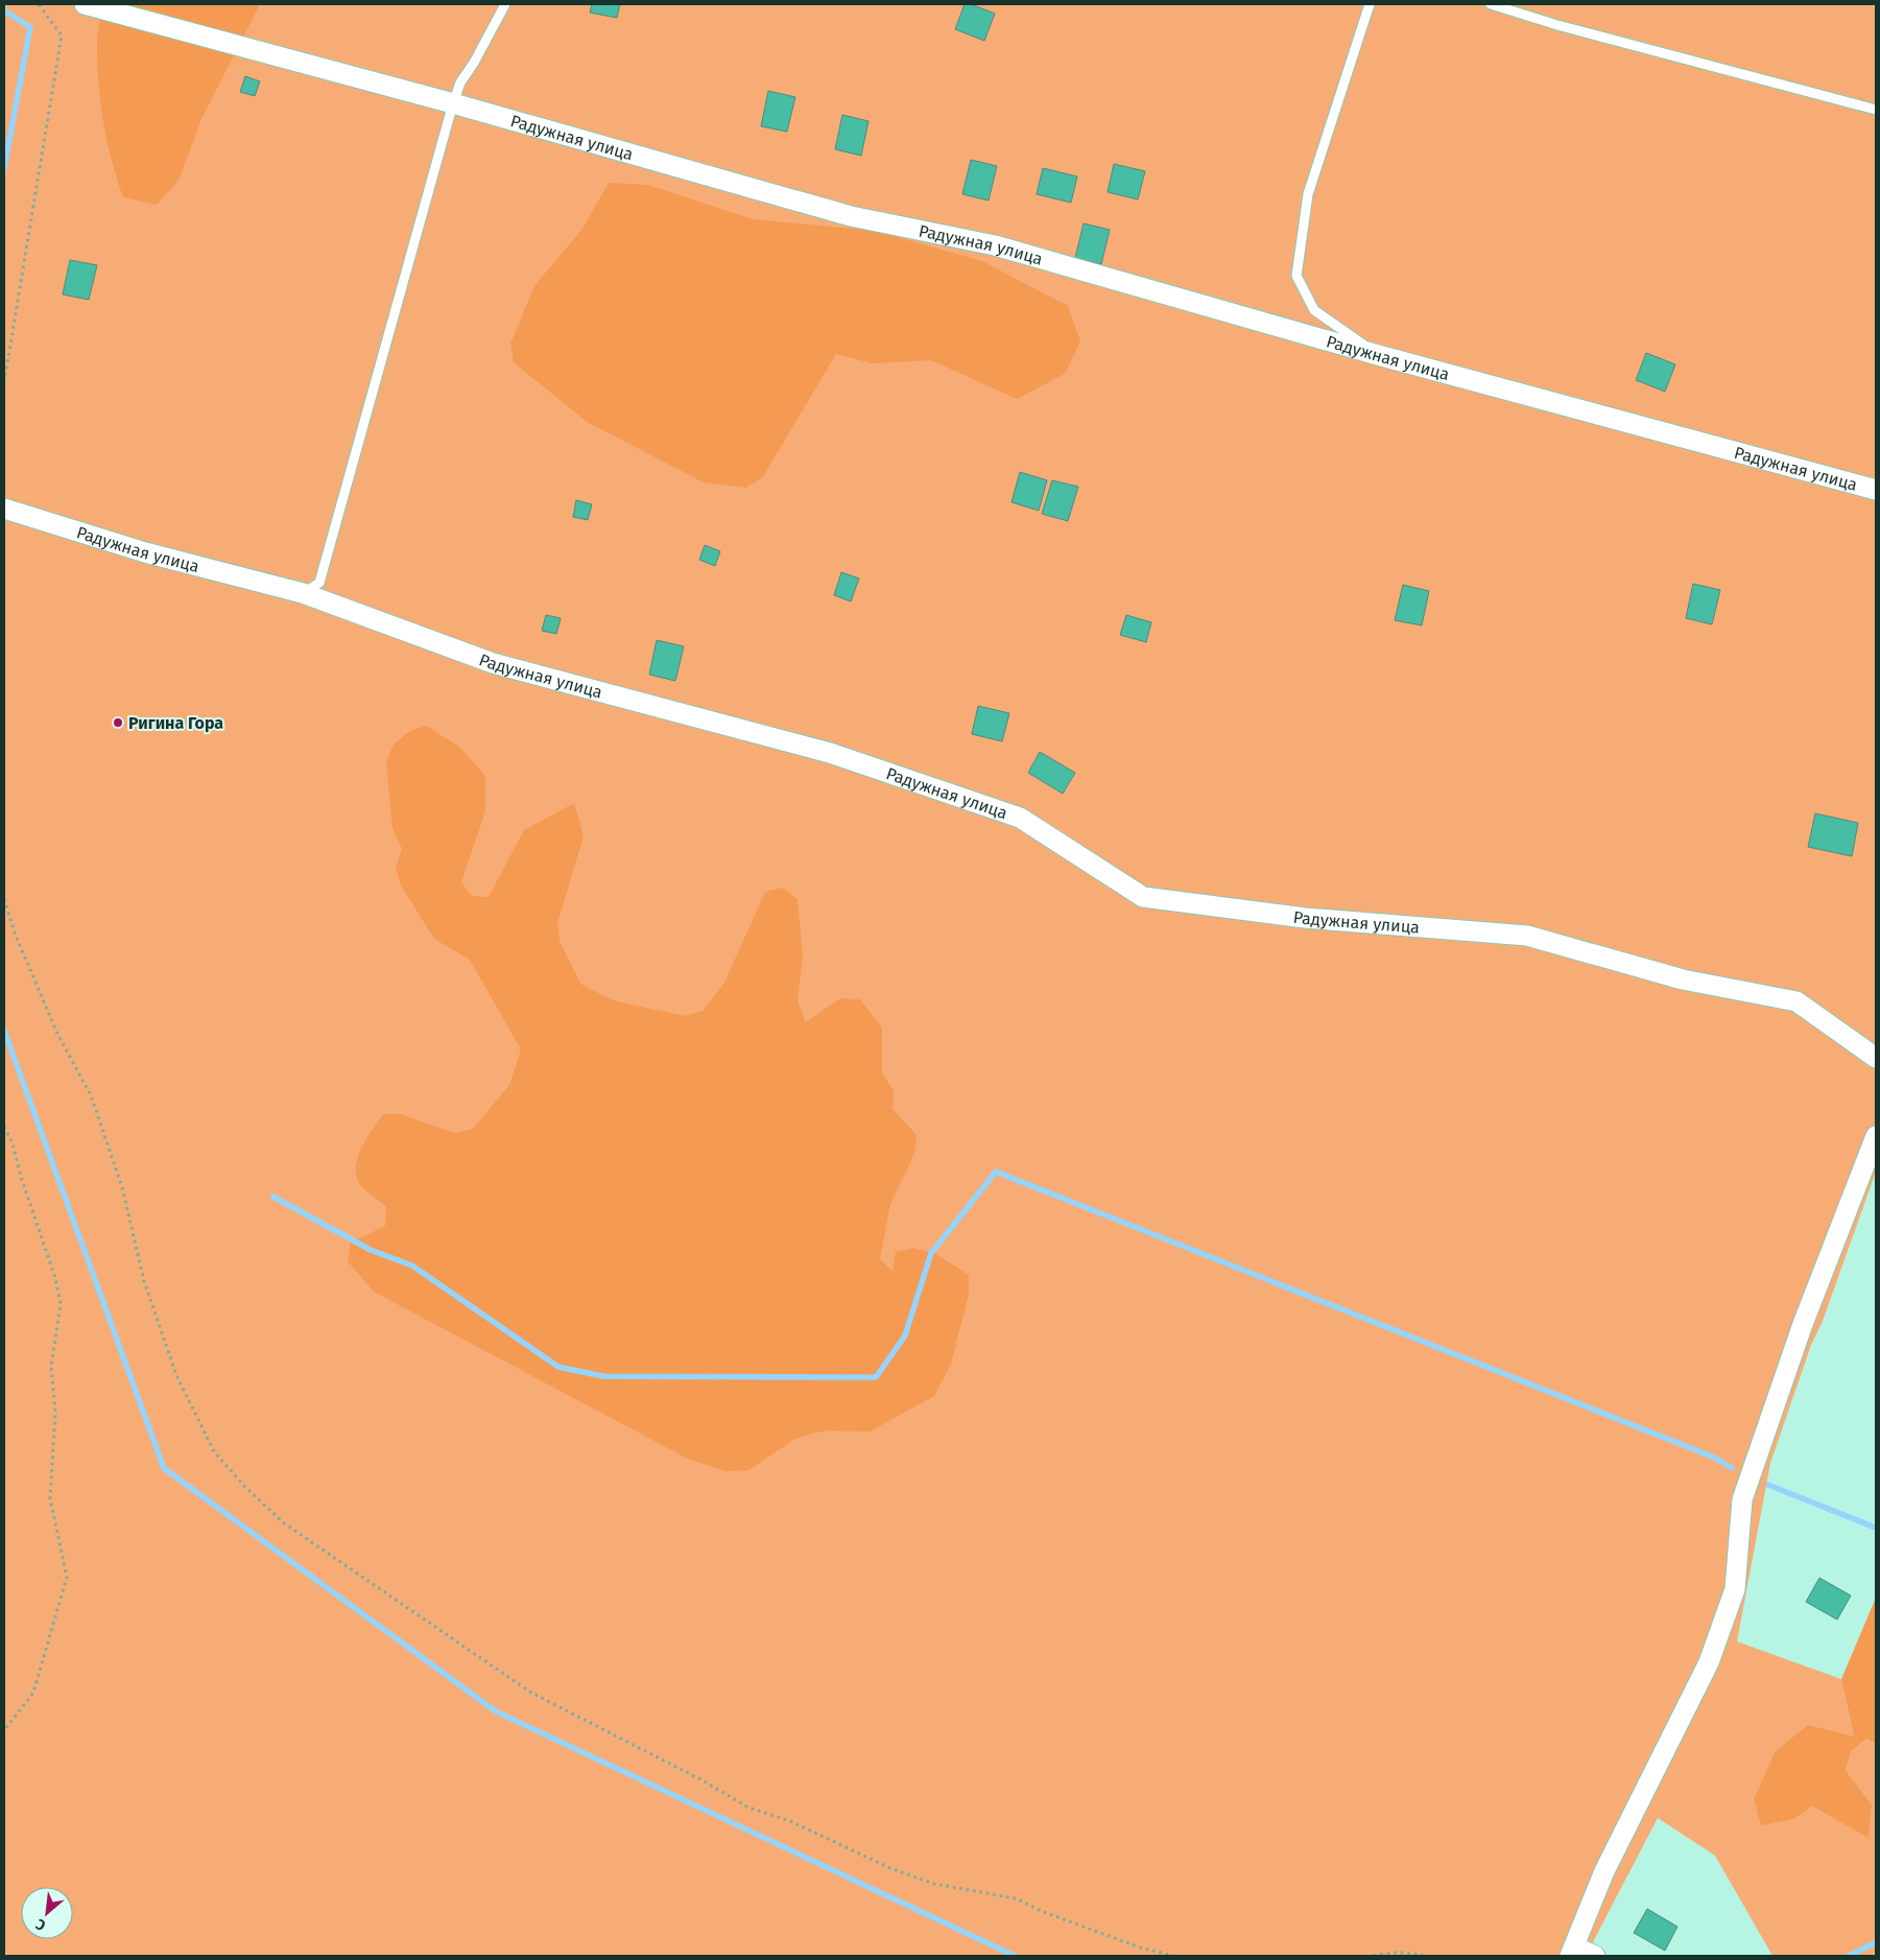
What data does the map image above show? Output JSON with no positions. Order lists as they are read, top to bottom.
{
  "streets": {
    "street": ["Радужная улица"]
  },
  "places": ["Ригина Гора"],
  "north": "bottom left"
}
